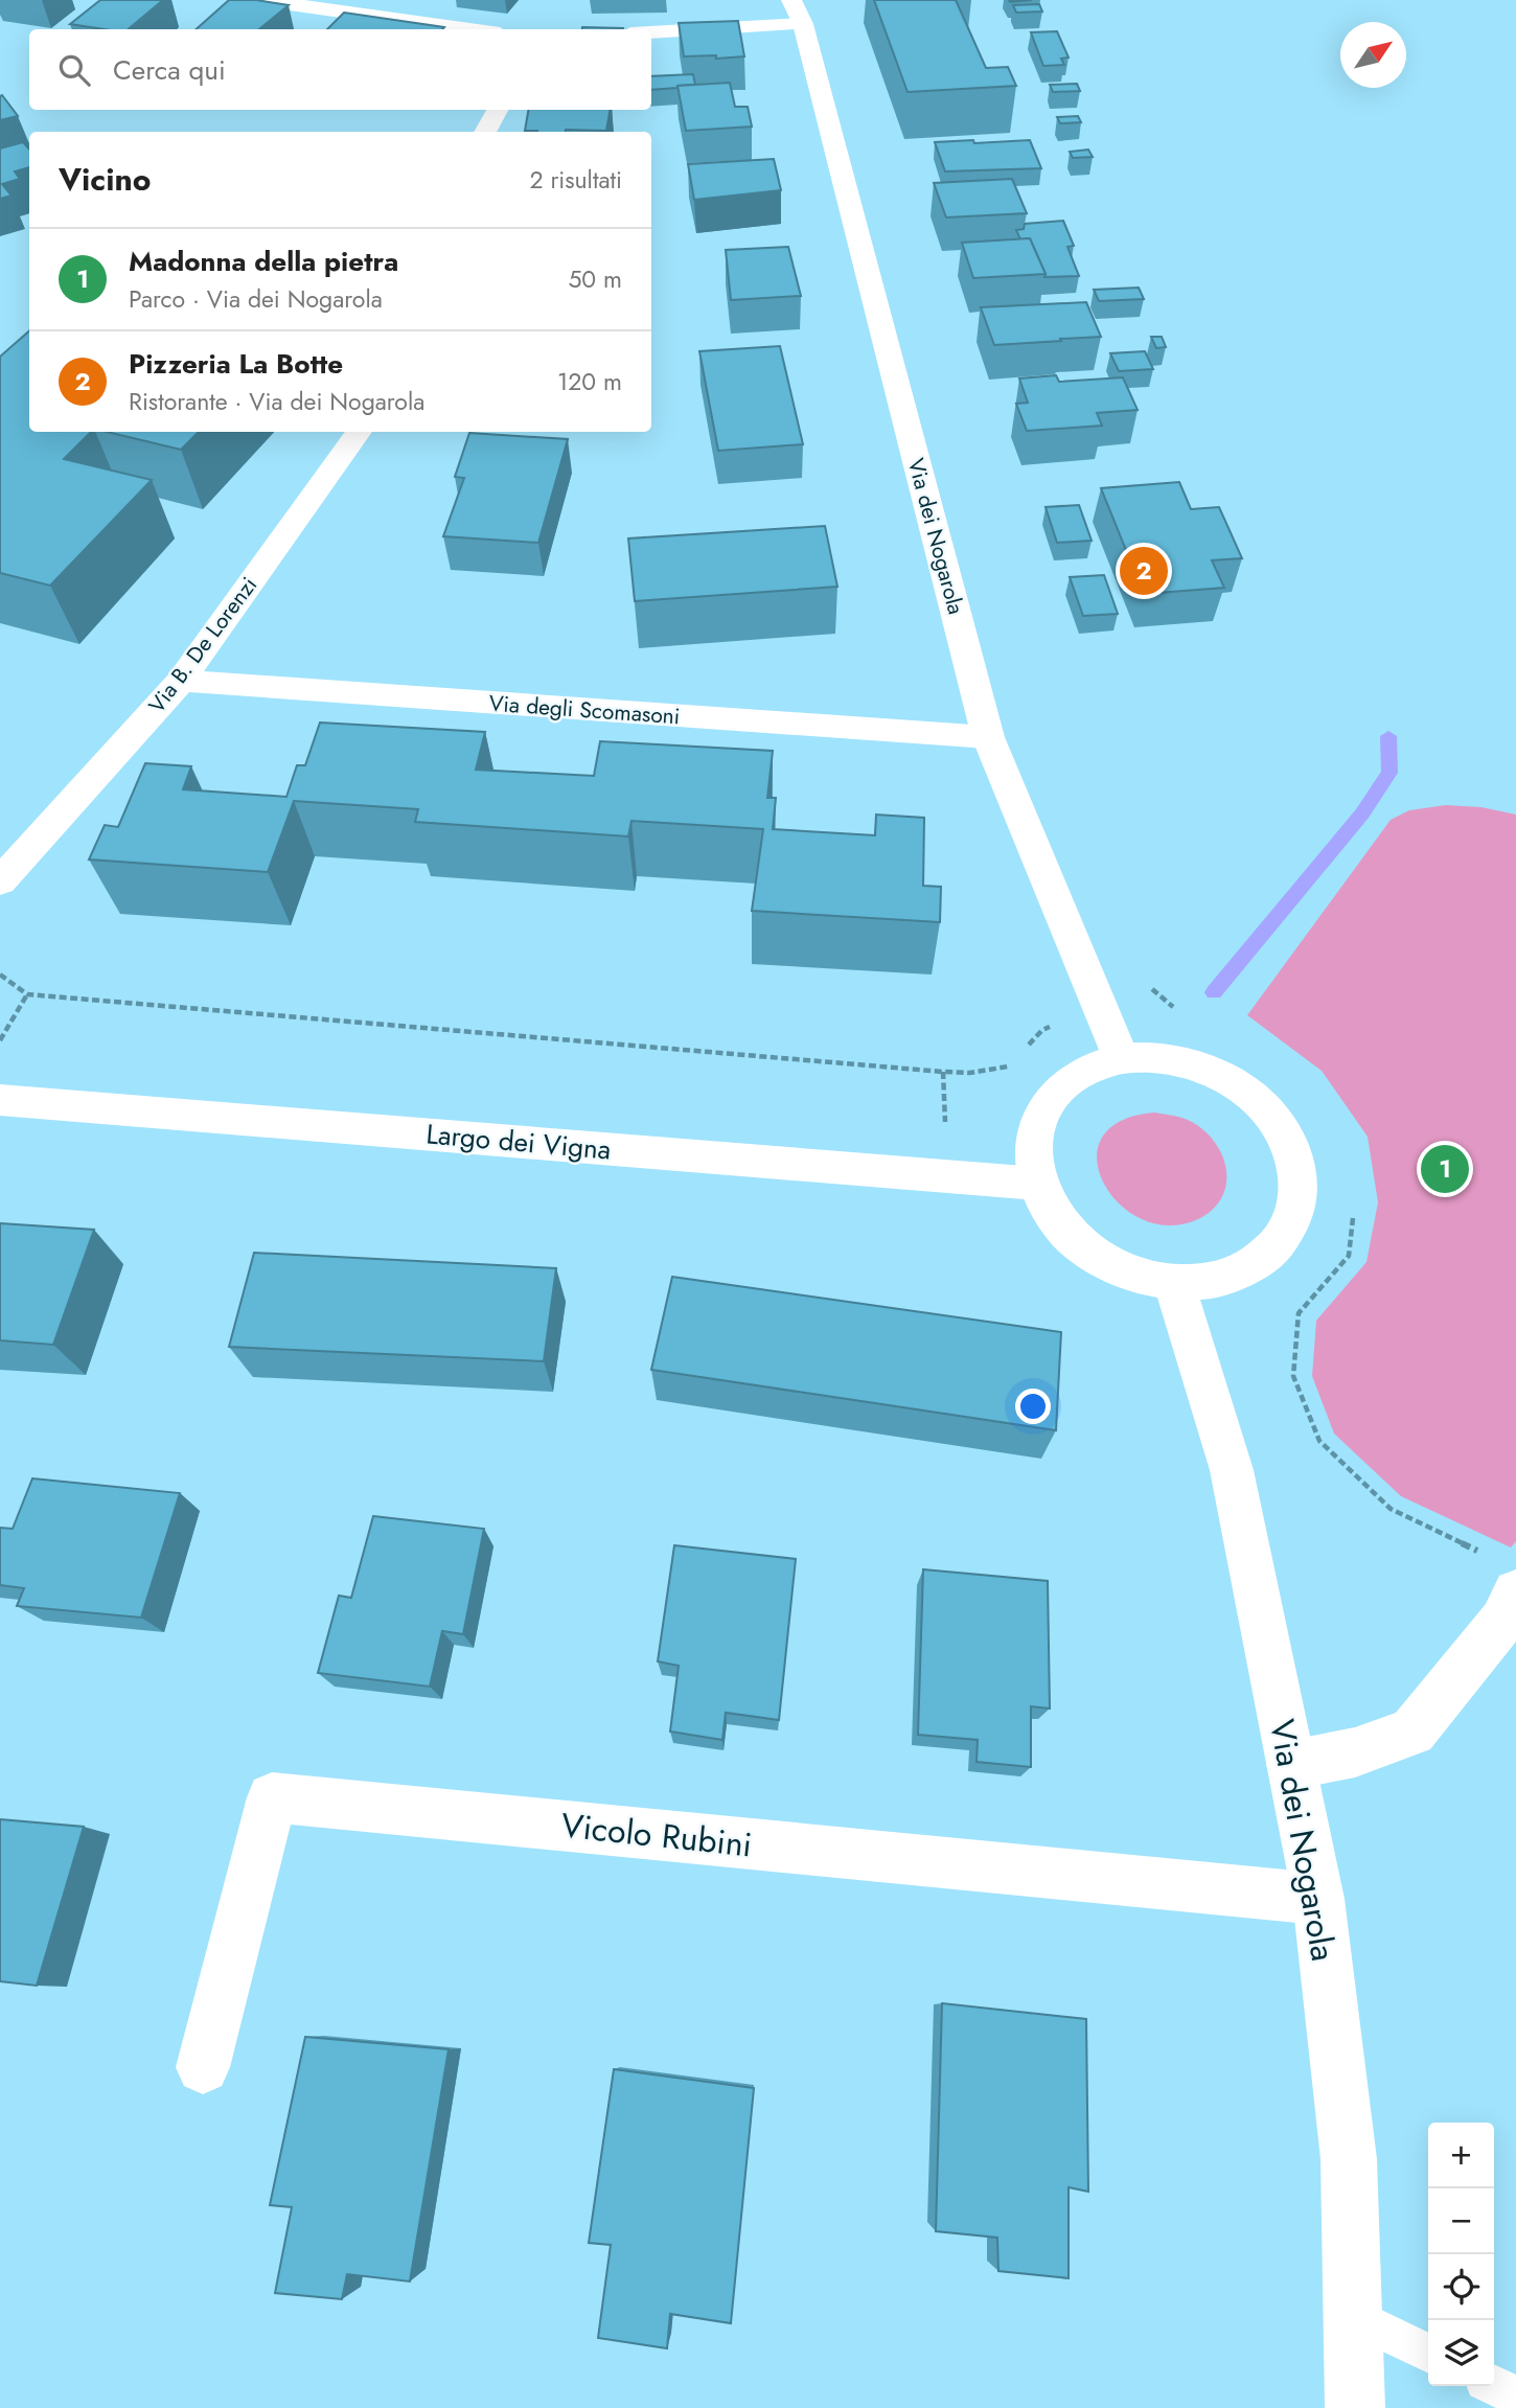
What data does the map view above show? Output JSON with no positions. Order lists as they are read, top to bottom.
{
  "streets": {
    "street": [
      "Via dei Nogarola",
      "Via B. De Lorenzi",
      "Via degli Scomasoni",
      "Largo dei Vigna",
      "Vicolo Rubini"
    ]
  },
  "crossings": [
    ["Via dei Nogarola", "Via degli Scomasoni"],
    ["Via dei Nogarola", "Largo dei Vigna"],
    ["Via dei Nogarola", "Vicolo Rubini"],
    ["Via B. De Lorenzi", "Via degli Scomasoni"]
  ],
  "north": "top right",
  "page": {
    "search": "Cerca qui",
    "heading": ["Vicino", "2 risultati"],
    "list": [
      {
        "mark": "1",
        "name": "Madonna della pietra",
        "note": "Parco · Via dei Nogarola",
        "value": "50 m"
      },
      {
        "mark": "2",
        "name": "Pizzeria La Botte",
        "note": "Ristorante · Via dei Nogarola",
        "value": "120 m"
      }
    ],
    "pins": ["2", "1"],
    "map_buttons": ["+", "−"]
  }
}
